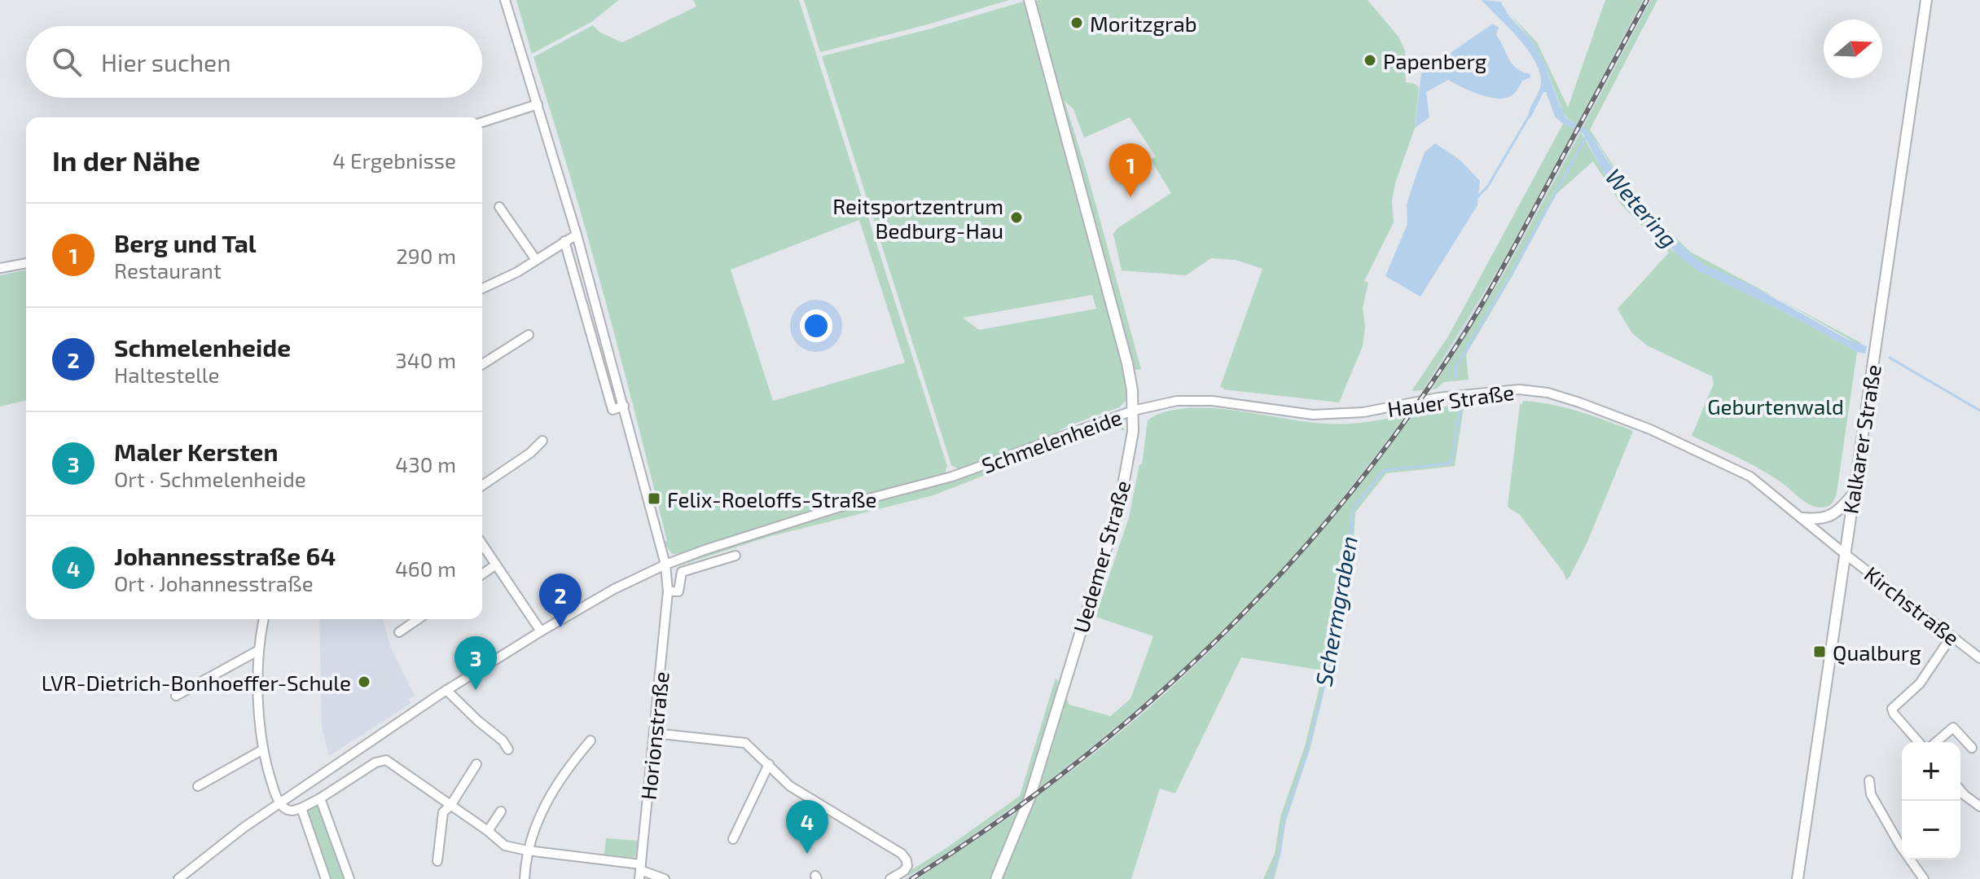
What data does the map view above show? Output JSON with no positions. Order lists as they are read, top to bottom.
{
  "streets": {
    "main road": ["Kalkarer Straße", "Uedemer Straße"],
    "street": [
      "Hauer Straße",
      "Schmelenheide",
      "Kirchstraße",
      "Horionstraße"
    ]
  },
  "crossings": [
    ["Hauer Straße", "Kalkarer Straße"],
    ["Hauer Straße", "Schmelenheide"],
    ["Hauer Straße", "Uedemer Straße"],
    ["Hauer Straße", "Kirchstraße"],
    ["Kalkarer Straße", "Kirchstraße"],
    ["Schmelenheide", "Uedemer Straße"],
    ["Schmelenheide", "Horionstraße"]
  ],
  "water": ["Wetering", "Schermgraben"],
  "parks": ["Geburtenwald"],
  "places": {
    "other": [
      "Moritzgrab",
      "Papenberg",
      "Reitsportzentrum Bedburg-Hau",
      "LVR-Dietrich-Bonhoeffer-Schule"
    ],
    "transit": ["Felix-Roeloffs-Straße", "Qualburg"]
  },
  "north": "right",
  "page": {
    "search": "Hier suchen",
    "heading": ["In der Nähe", "4 Ergebnisse"],
    "pins": [
      "1",
      "2",
      "3",
      "4"
    ],
    "list": [
      {
        "mark": "1",
        "name": "Berg und Tal",
        "note": "Restaurant",
        "value": "290 m"
      },
      {
        "mark": "2",
        "name": "Schmelenheide",
        "note": "Haltestelle",
        "value": "340 m"
      },
      {
        "mark": "3",
        "name": "Maler Kersten",
        "note": "Ort · Schmelenheide",
        "value": "430 m"
      },
      {
        "mark": "4",
        "name": "Johannesstraße 64",
        "note": "Ort · Johannesstraße",
        "value": "460 m"
      }
    ],
    "map_buttons": ["+", "−"]
  }
}
